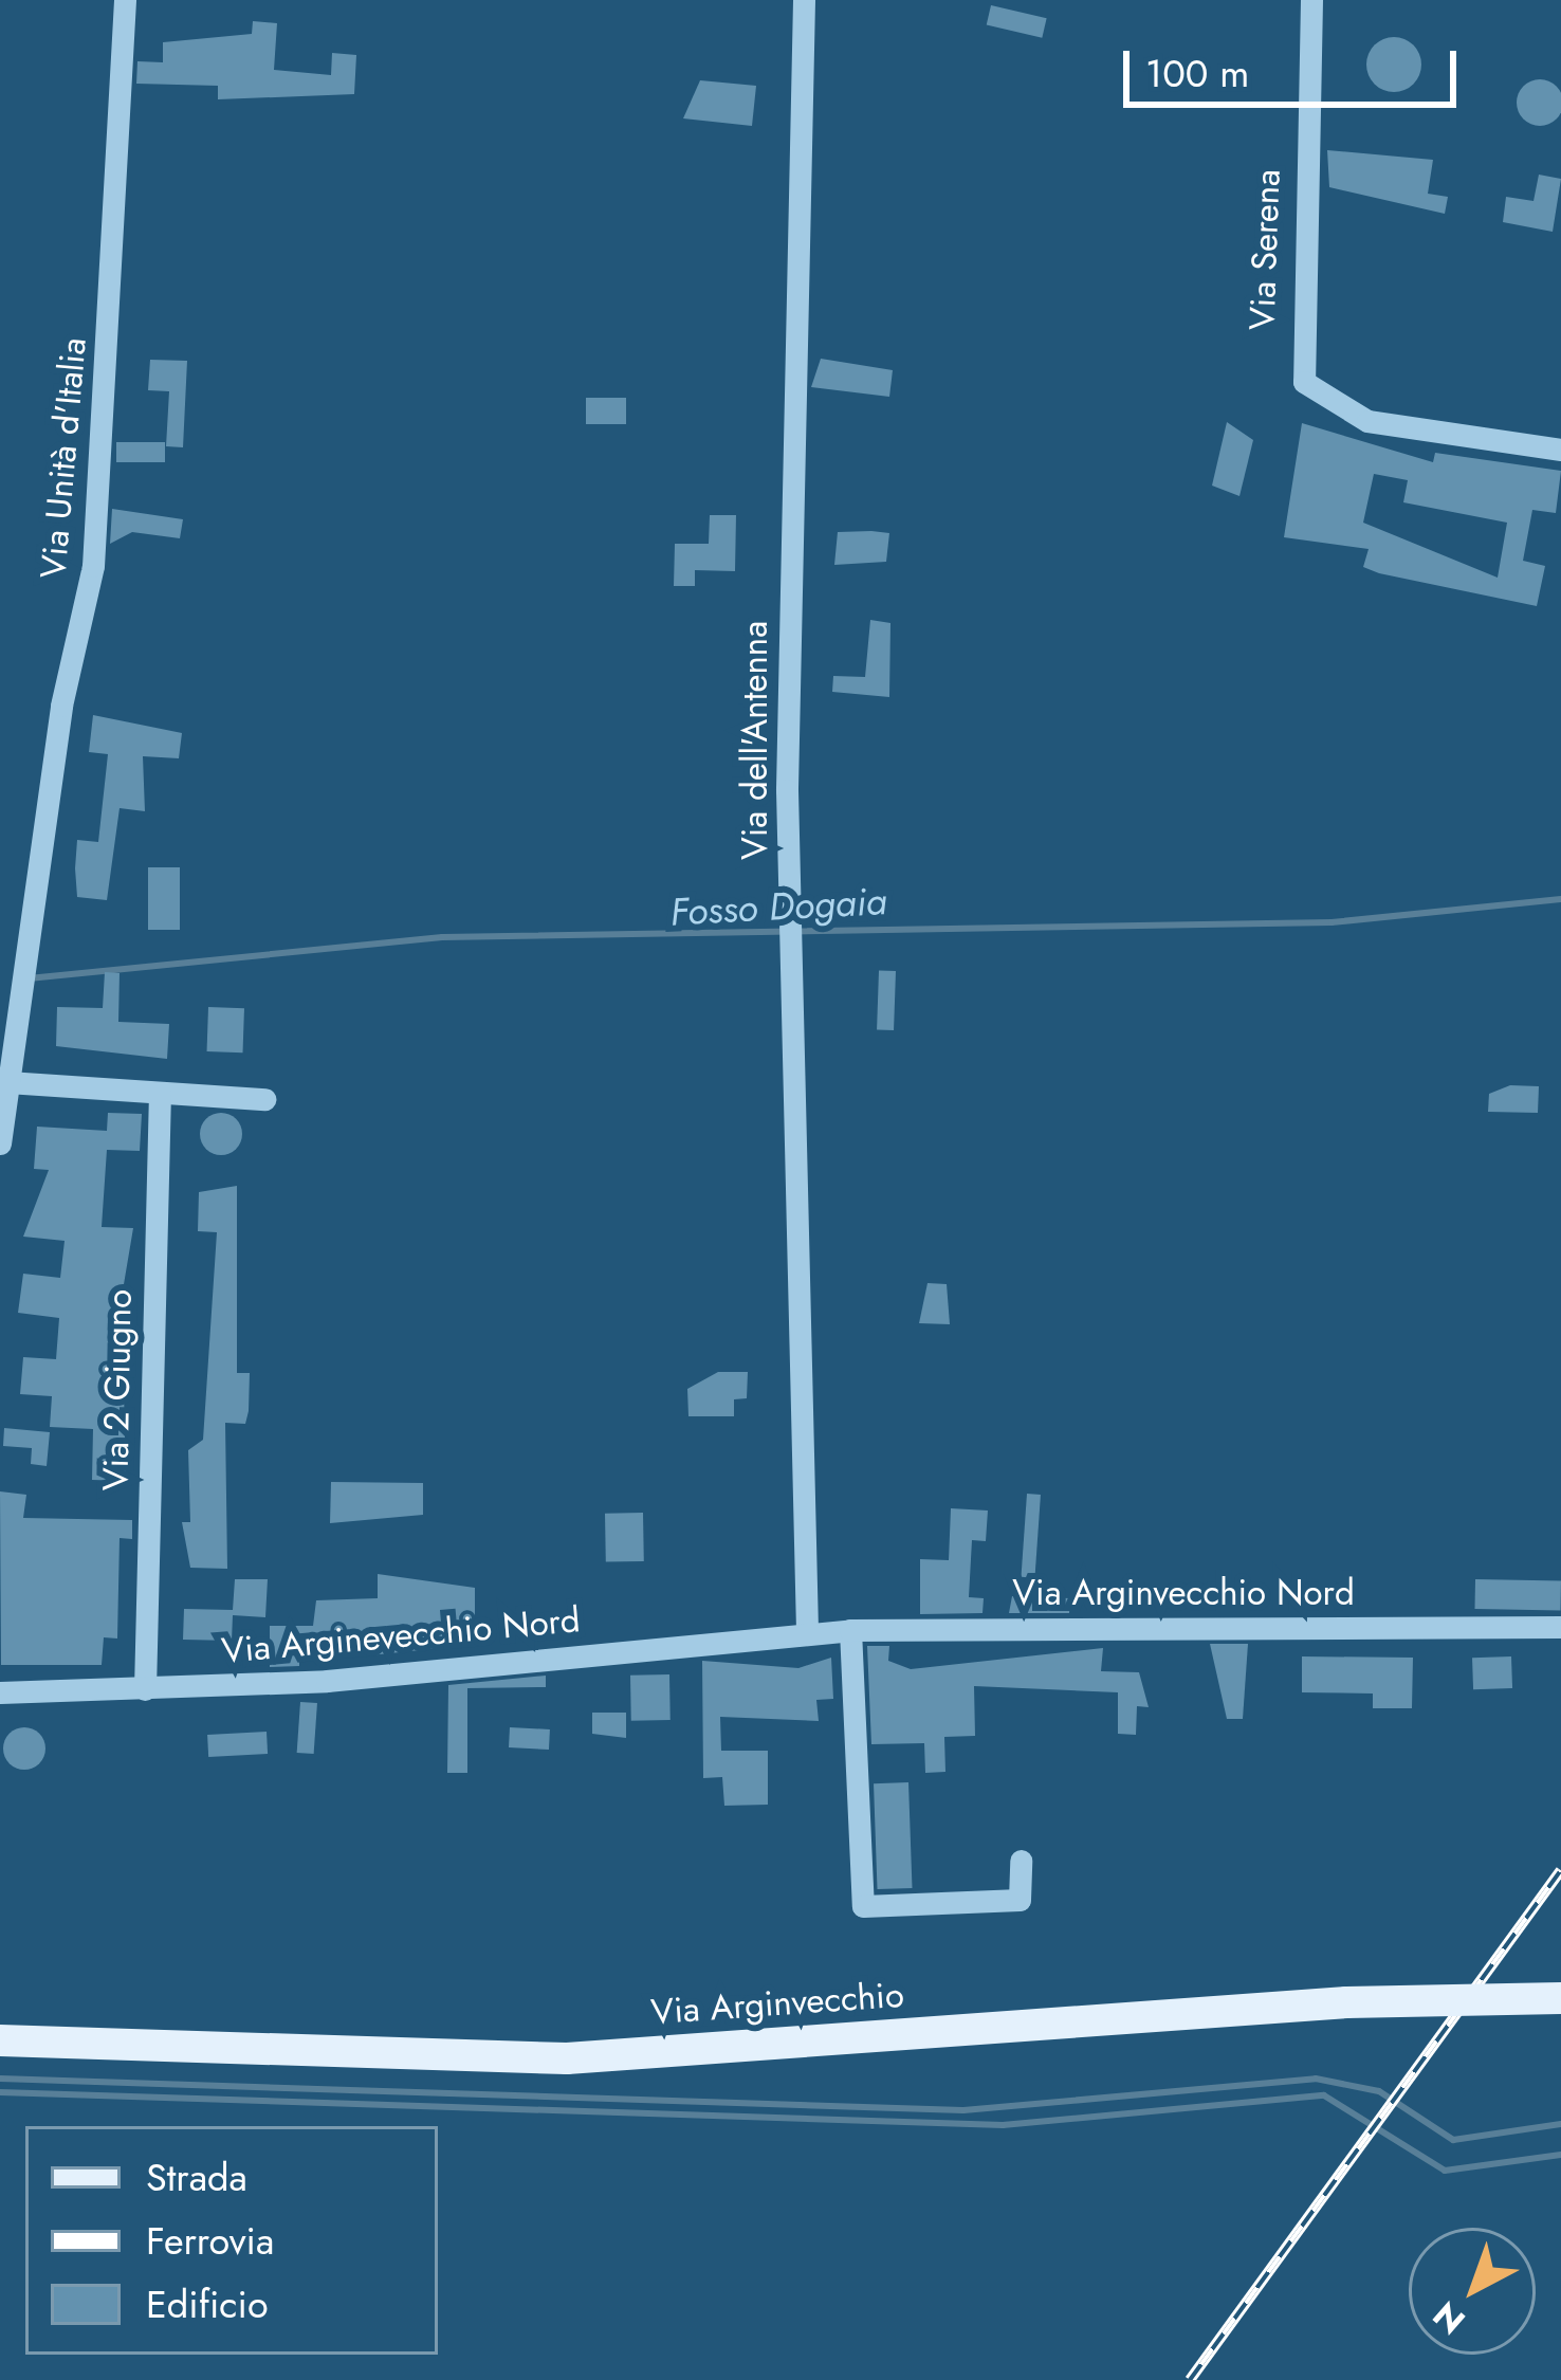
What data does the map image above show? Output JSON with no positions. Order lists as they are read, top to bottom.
{
  "streets": {
    "main road": ["Via Arginvecchio"],
    "street": [
      "Via Serena",
      "Via Unità d'Italia",
      "Via dell'Antenna",
      "Via 2 Giugno",
      "Via Arginvecchio Nord",
      "Via Arginevecchio Nord"
    ]
  },
  "crossings": [
    ["Via dell'Antenna", "Via Arginvecchio Nord"],
    ["Via dell'Antenna", "Via Arginevecchio Nord"],
    ["Via 2 Giugno", "Via Arginevecchio Nord"],
    ["Via Arginvecchio Nord", "Via Arginevecchio Nord"]
  ],
  "water": ["Fosso Dogaia"],
  "legend": ["Strada", "Ferrovia", "Edificio"],
  "scale_bar": "100 m",
  "north": "bottom left"
}
